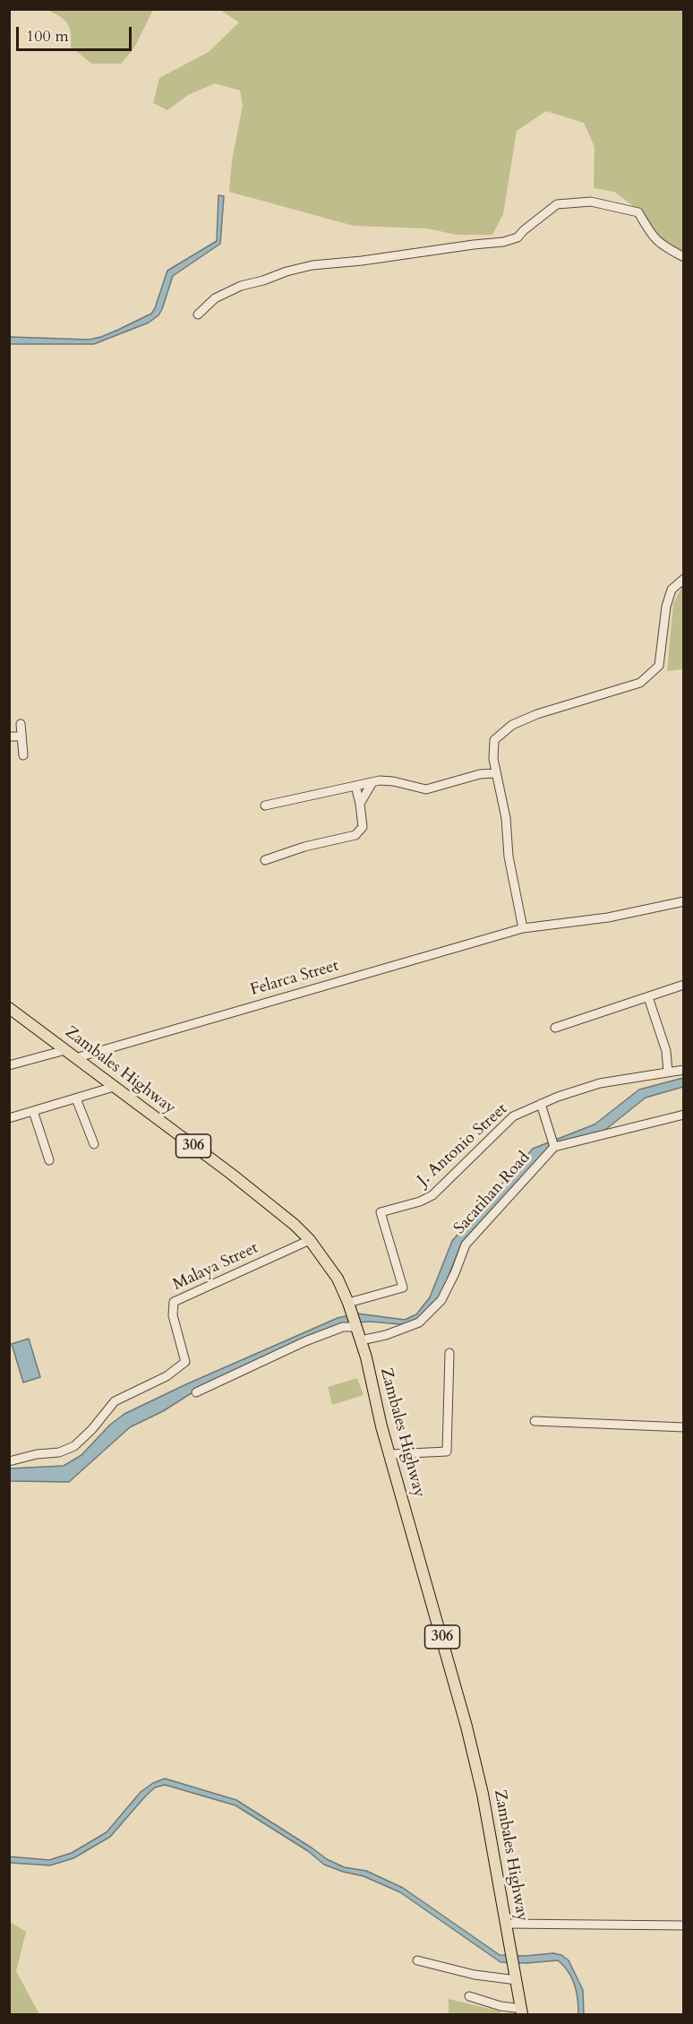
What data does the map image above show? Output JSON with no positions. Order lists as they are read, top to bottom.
{
  "streets": {
    "main road": ["Zambales Highway", "306"],
    "street": [
      "Felarca Street",
      "J. Antonio Street",
      "Sacatihan Road",
      "Malaya Street"
    ]
  },
  "crossings": [
    ["Felarca Street", "Zambales Highway"],
    ["Zambales Highway", "J. Antonio Street"],
    ["Zambales Highway", "Sacatihan Road"],
    ["Zambales Highway", "Malaya Street"]
  ],
  "scale_bar": "100 m"
}
